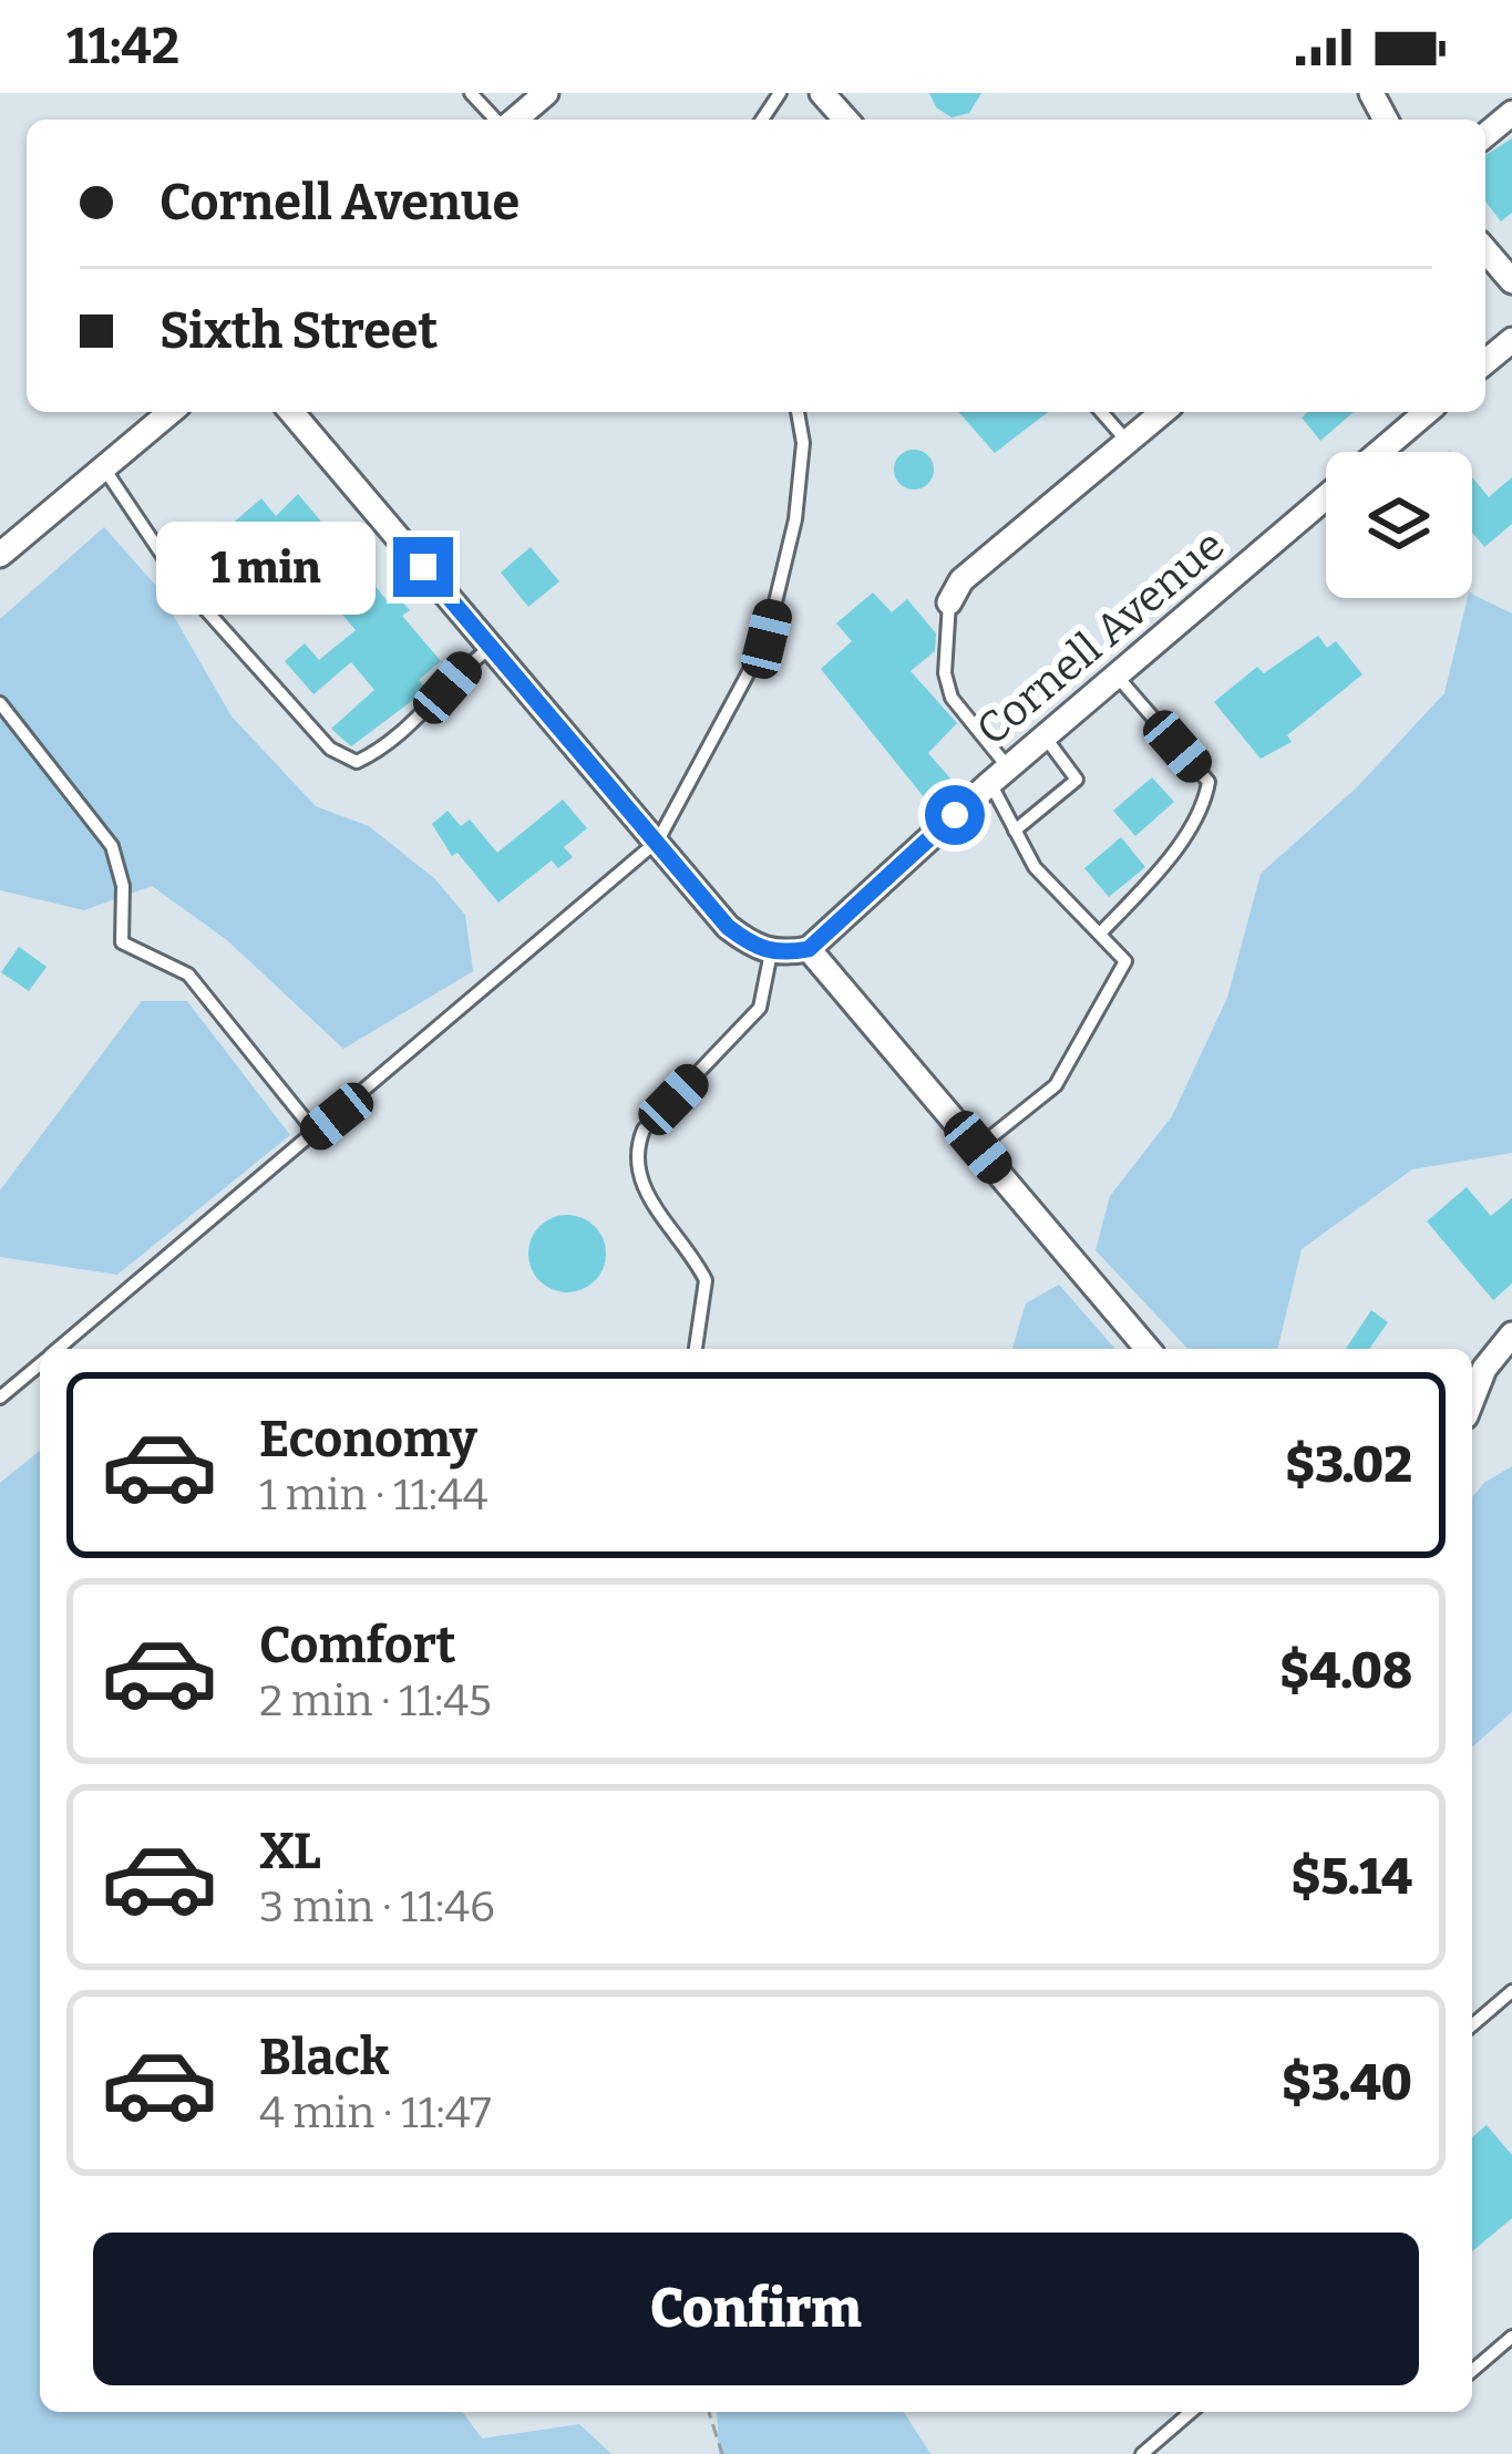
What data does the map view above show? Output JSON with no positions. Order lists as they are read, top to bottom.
{
  "streets": {
    "street": ["Cornell Avenue"]
  },
  "page": {
    "status": "11:42",
    "banner": ["Cornell Avenue", "Sixth Street"],
    "bubble": "1 min",
    "list": [
      {
        "name": "Economy",
        "note": "1 min · 11:44",
        "value": "$3.02"
      },
      {
        "name": "Comfort",
        "note": "2 min · 11:45",
        "value": "$4.08"
      },
      {
        "name": "XL",
        "note": "3 min · 11:46",
        "value": "$5.14"
      },
      {
        "name": "Black",
        "note": "4 min · 11:47",
        "value": "$3.40"
      }
    ],
    "buttons": "Confirm"
  }
}
